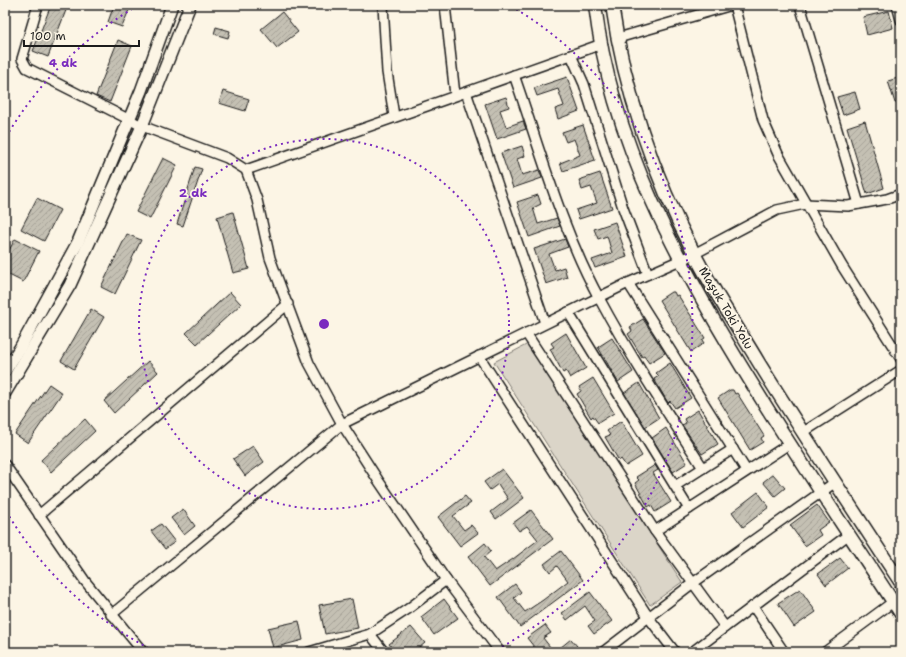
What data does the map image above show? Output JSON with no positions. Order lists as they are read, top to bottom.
{
  "streets": {
    "main road": ["Maşuk Toki Yolu"]
  },
  "scale_bar": "100 m",
  "rings": ["4 dk", "2 dk"]
}
